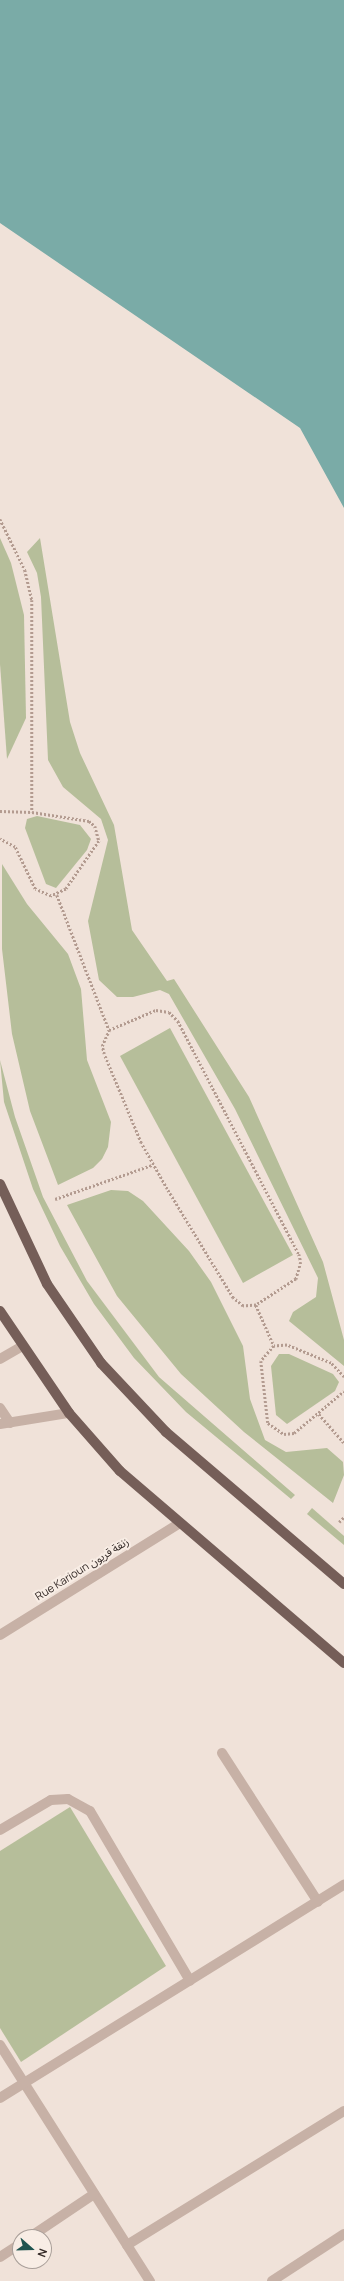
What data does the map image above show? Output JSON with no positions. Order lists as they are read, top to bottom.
{
  "streets": {
    "street": ["Rue Karioun زنقة قريون"]
  },
  "north": "right"
}
